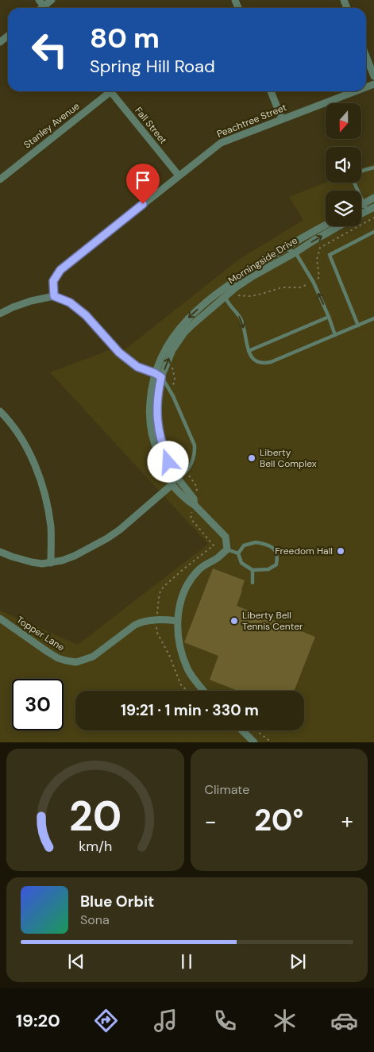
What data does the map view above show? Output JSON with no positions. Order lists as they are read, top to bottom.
{
  "streets": {
    "street": [
      "Peachtree Street",
      "Stanley Avenue",
      "Fall Street",
      "Morningside Drive",
      "Topper Lane"
    ]
  },
  "crossings": [
    ["Peachtree Street", "Fall Street"]
  ],
  "places": ["Liberty Bell Complex", "Freedom Hall", "Liberty Bell Tennis Center"],
  "north": "bottom",
  "page": {
    "turn": ["80 m", "Spring Hill Road"],
    "limit": "30",
    "trip": "19:21 · 1 min · 330 m",
    "tile": "Climate",
    "heat": ["−", "20°", "+"],
    "song": ["Blue Orbit", "Sona"],
    "tabs": "19:20",
    "gauge": ["20", "km/h"]
  }
}
